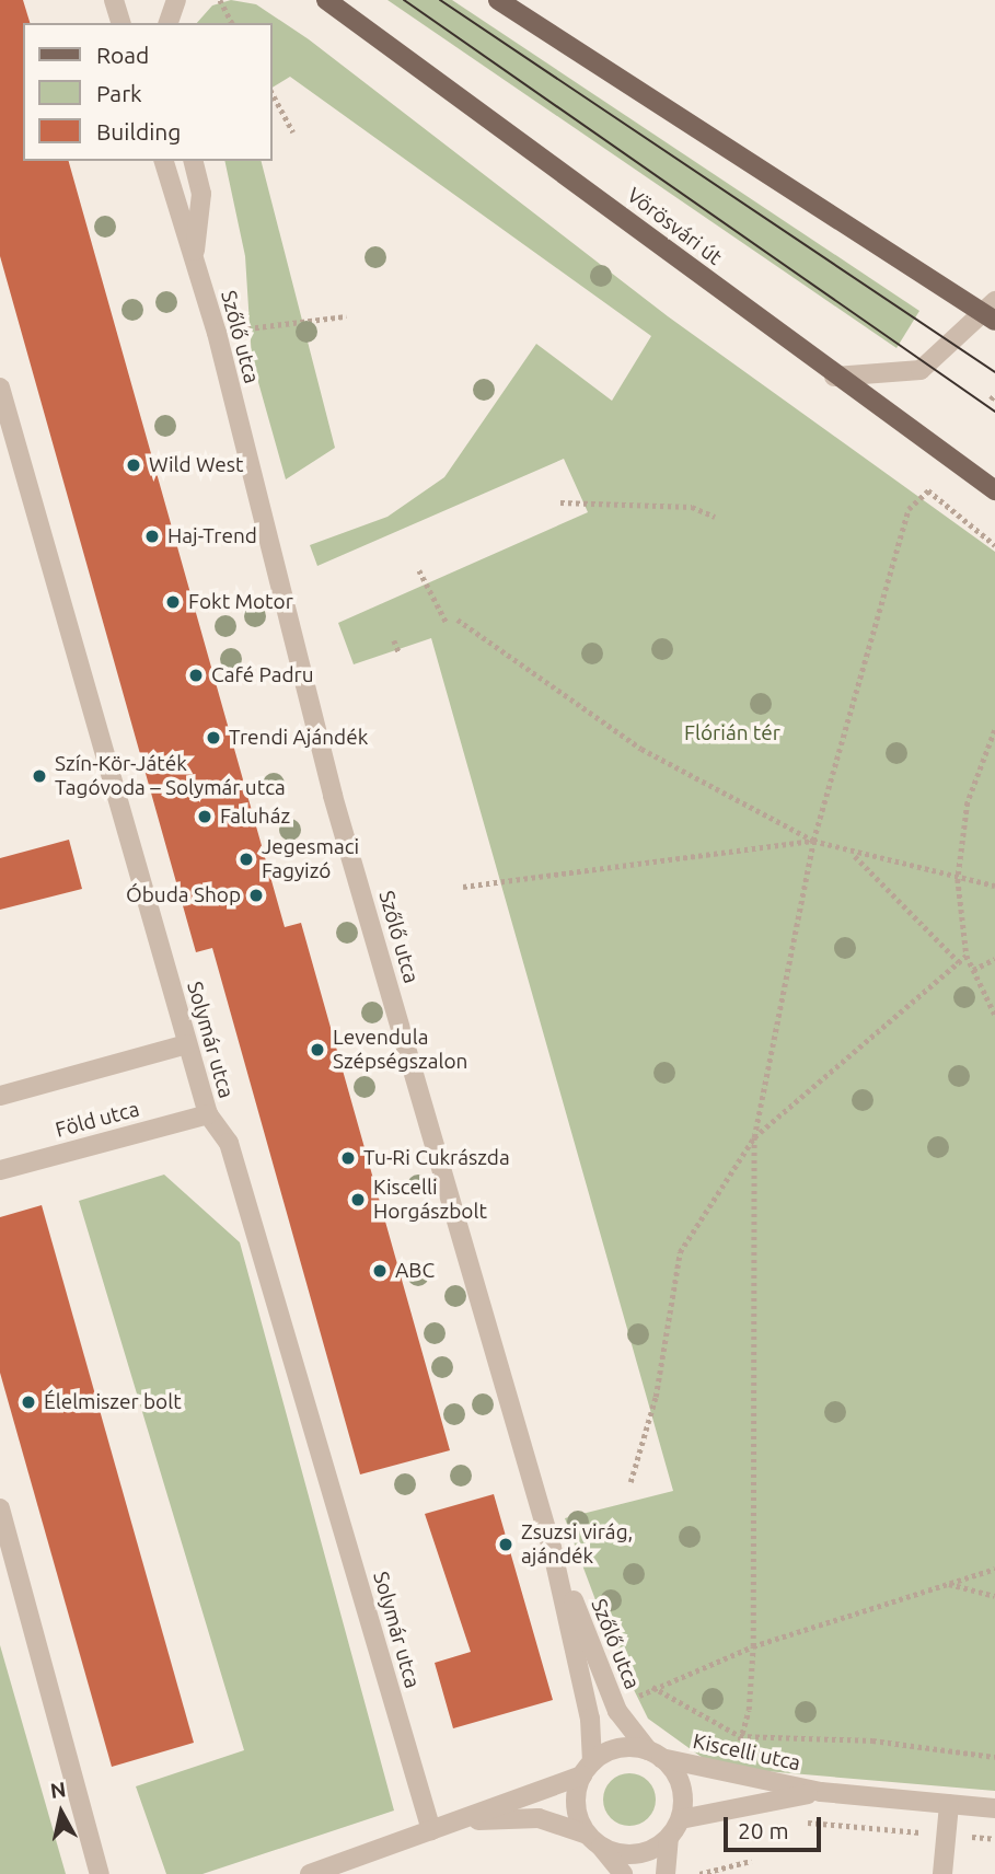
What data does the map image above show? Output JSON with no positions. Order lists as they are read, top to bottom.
{
  "streets": {
    "main road": ["Vörösvári út"],
    "street": [
      "Szőlő utca",
      "Solymár utca",
      "Föld utca",
      "Kiscelli utca"
    ]
  },
  "crossings": [
    ["Szőlő utca", "Kiscelli utca"],
    ["Solymár utca", "Föld utca"]
  ],
  "parks": ["Flórián tér"],
  "places": [
    "Wild West",
    "Haj-Trend",
    "Fokt Motor",
    "Café Padru",
    "Trendi Ajándék",
    "Szín-Kör-Játék Tagóvoda – Solymár utca",
    "Faluház",
    "Jegesmaci Fagyizó",
    "Óbuda Shop",
    "Levendula Szépségszalon",
    "Tu-Ri Cukrászda",
    "Kiscelli Horgászbolt",
    "ABC",
    "Élelmiszer bolt",
    "Zsuzsi virág, ajándék"
  ],
  "legend": ["Road", "Park", "Building"],
  "scale_bar": "20 m",
  "north": "top"
}
